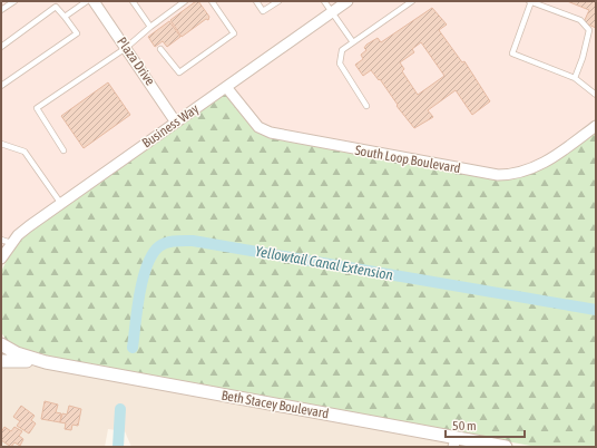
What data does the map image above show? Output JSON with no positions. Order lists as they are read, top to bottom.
{
  "streets": {
    "street": [
      "Plaza Drive",
      "Business Way",
      "South Loop Boulevard",
      "Beth Stacey Boulevard"
    ]
  },
  "crossings": [
    ["Plaza Drive", "Business Way"],
    ["Business Way", "South Loop Boulevard"]
  ],
  "water": ["Yellowtail Canal Extension"],
  "scale_bar": "50 m"
}
